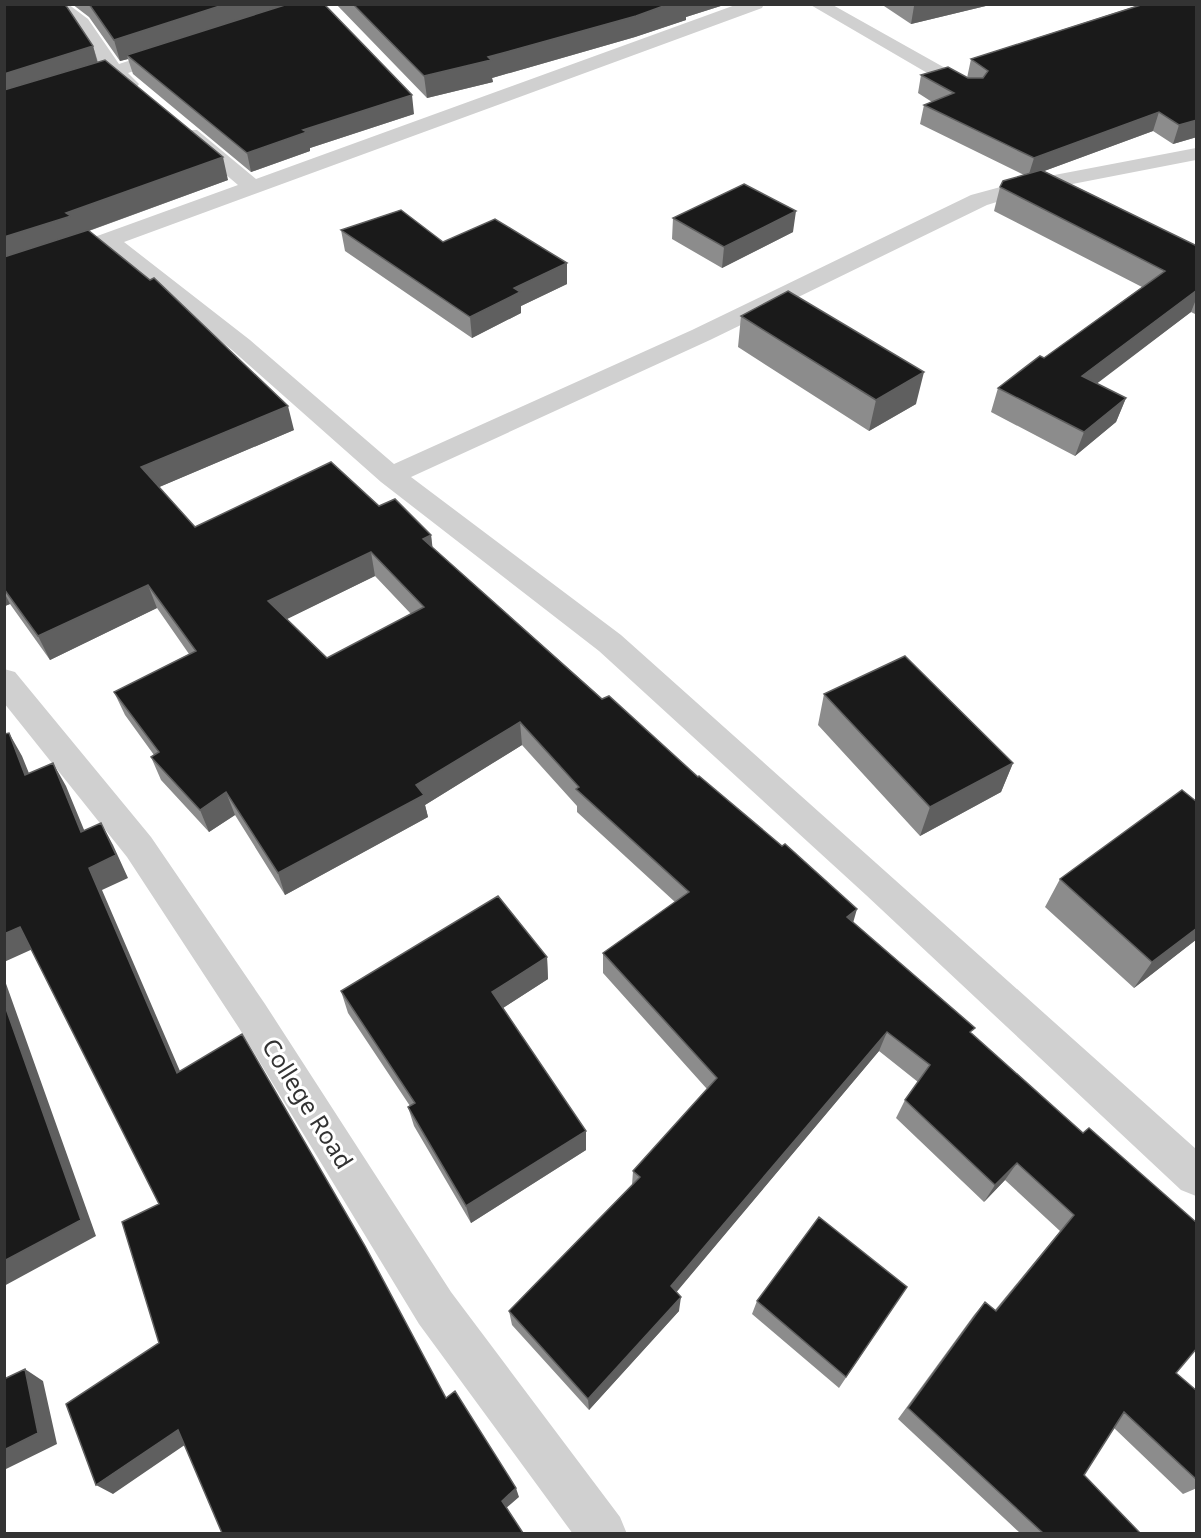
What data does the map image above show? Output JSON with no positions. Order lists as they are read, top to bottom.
{
  "streets": {
    "street": ["College Road"]
  }
}
